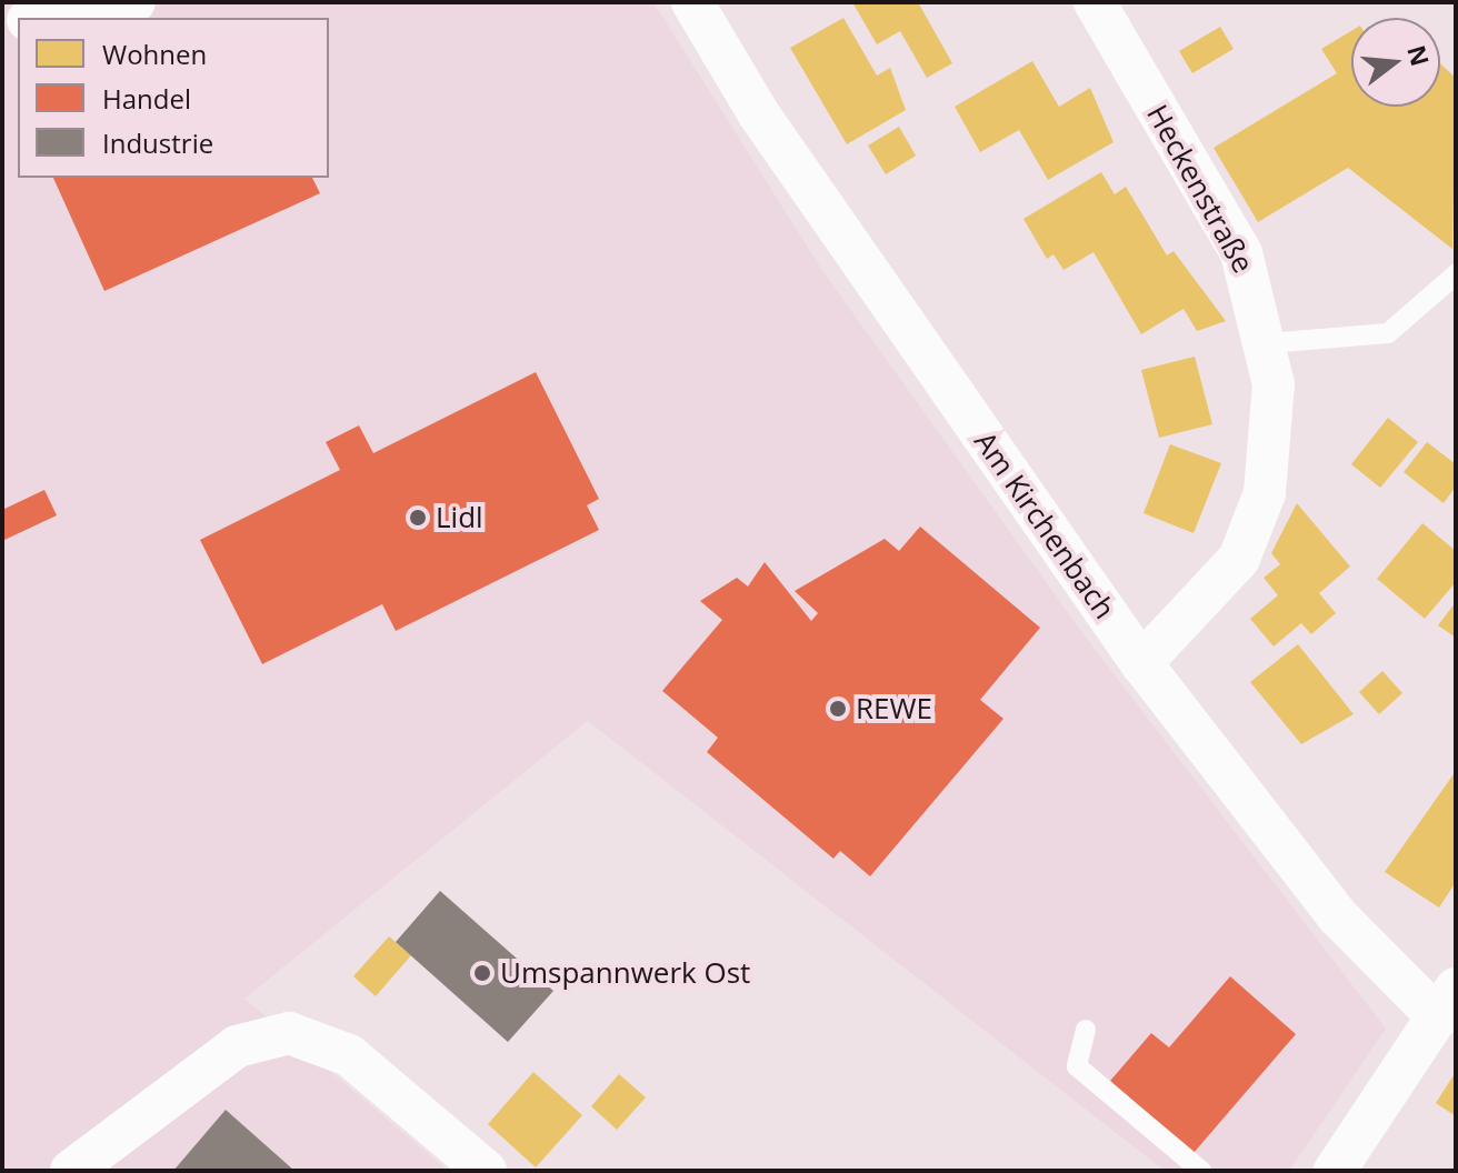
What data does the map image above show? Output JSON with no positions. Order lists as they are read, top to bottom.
{
  "streets": {
    "street": ["Heckenstraße", "Am Kirchenbach"]
  },
  "crossings": [
    ["Heckenstraße", "Am Kirchenbach"]
  ],
  "places": ["Lidl", "REWE", "Umspannwerk Ost"],
  "legend": ["Wohnen", "Handel", "Industrie"],
  "north": "right"
}
